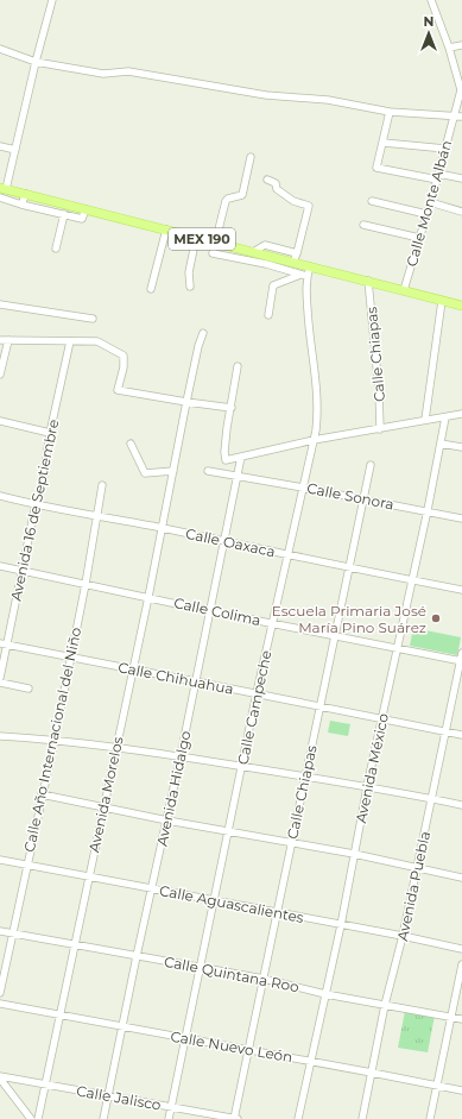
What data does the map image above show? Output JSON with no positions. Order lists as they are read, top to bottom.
{
  "streets": {
    "main road": ["MEX 190"],
    "street": [
      "Calle Monte Albán",
      "Calle Chiapas",
      "Calle Sonora",
      "Avenida 16 de Septiembre",
      "Calle Oaxaca",
      "Calle Colima",
      "Calle Chihuahua",
      "Calle Campeche",
      "Calle Año Internacional del Niño",
      "Avenida México",
      "Avenida Hidalgo",
      "Avenida Morelos",
      "Avenida Puebla",
      "Calle Aguascalientes",
      "Calle Quintana Roo",
      "Calle Nuevo León",
      "Calle Jalisco"
    ]
  },
  "crossings": [
    ["Calle Monte Albán", "MEX 190"],
    ["MEX 190", "Calle Chiapas"],
    ["MEX 190", "Calle Campeche"],
    ["Calle Chiapas", "Calle Sonora"],
    ["Calle Chiapas", "Calle Oaxaca"],
    ["Calle Chiapas", "Calle Colima"],
    ["Calle Chiapas", "Calle Chihuahua"],
    ["Calle Chiapas", "Calle Aguascalientes"],
    ["Calle Chiapas", "Calle Quintana Roo"],
    ["Calle Chiapas", "Calle Nuevo León"],
    ["Calle Chiapas", "Calle Jalisco"],
    ["Calle Sonora", "Calle Campeche"],
    ["Calle Sonora", "Avenida México"],
    ["Calle Sonora", "Avenida Hidalgo"],
    ["Avenida 16 de Septiembre", "Calle Oaxaca"],
    ["Avenida 16 de Septiembre", "Calle Colima"],
    ["Avenida 16 de Septiembre", "Calle Chihuahua"],
    ["Calle Oaxaca", "Calle Campeche"],
    ["Calle Oaxaca", "Calle Año Internacional del Niño"],
    ["Calle Oaxaca", "Avenida México"],
    ["Calle Oaxaca", "Avenida Hidalgo"],
    ["Calle Oaxaca", "Avenida Morelos"],
    ["Calle Colima", "Calle Campeche"],
    ["Calle Colima", "Calle Año Internacional del Niño"],
    ["Calle Colima", "Avenida México"],
    ["Calle Colima", "Avenida Hidalgo"],
    ["Calle Colima", "Avenida Morelos"],
    ["Calle Colima", "Avenida Puebla"],
    ["Calle Chihuahua", "Calle Campeche"],
    ["Calle Chihuahua", "Calle Año Internacional del Niño"],
    ["Calle Chihuahua", "Avenida México"],
    ["Calle Chihuahua", "Avenida Hidalgo"],
    ["Calle Chihuahua", "Avenida Morelos"],
    ["Calle Chihuahua", "Avenida Puebla"],
    ["Calle Campeche", "Calle Aguascalientes"],
    ["Calle Campeche", "Calle Quintana Roo"],
    ["Calle Campeche", "Calle Nuevo León"],
    ["Calle Campeche", "Calle Jalisco"],
    ["Calle Año Internacional del Niño", "Calle Aguascalientes"],
    ["Calle Año Internacional del Niño", "Calle Quintana Roo"],
    ["Avenida México", "Calle Aguascalientes"],
    ["Avenida México", "Calle Quintana Roo"],
    ["Avenida México", "Calle Nuevo León"],
    ["Avenida Hidalgo", "Calle Aguascalientes"],
    ["Avenida Hidalgo", "Calle Quintana Roo"],
    ["Avenida Hidalgo", "Calle Nuevo León"],
    ["Avenida Hidalgo", "Calle Jalisco"],
    ["Avenida Morelos", "Calle Aguascalientes"],
    ["Avenida Morelos", "Calle Quintana Roo"],
    ["Avenida Morelos", "Calle Nuevo León"],
    ["Avenida Morelos", "Calle Jalisco"],
    ["Avenida Puebla", "Calle Aguascalientes"],
    ["Avenida Puebla", "Calle Quintana Roo"],
    ["Avenida Puebla", "Calle Nuevo León"]
  ],
  "places": ["Escuela Primaria José María Pino Suárez"],
  "north": "top"
}
